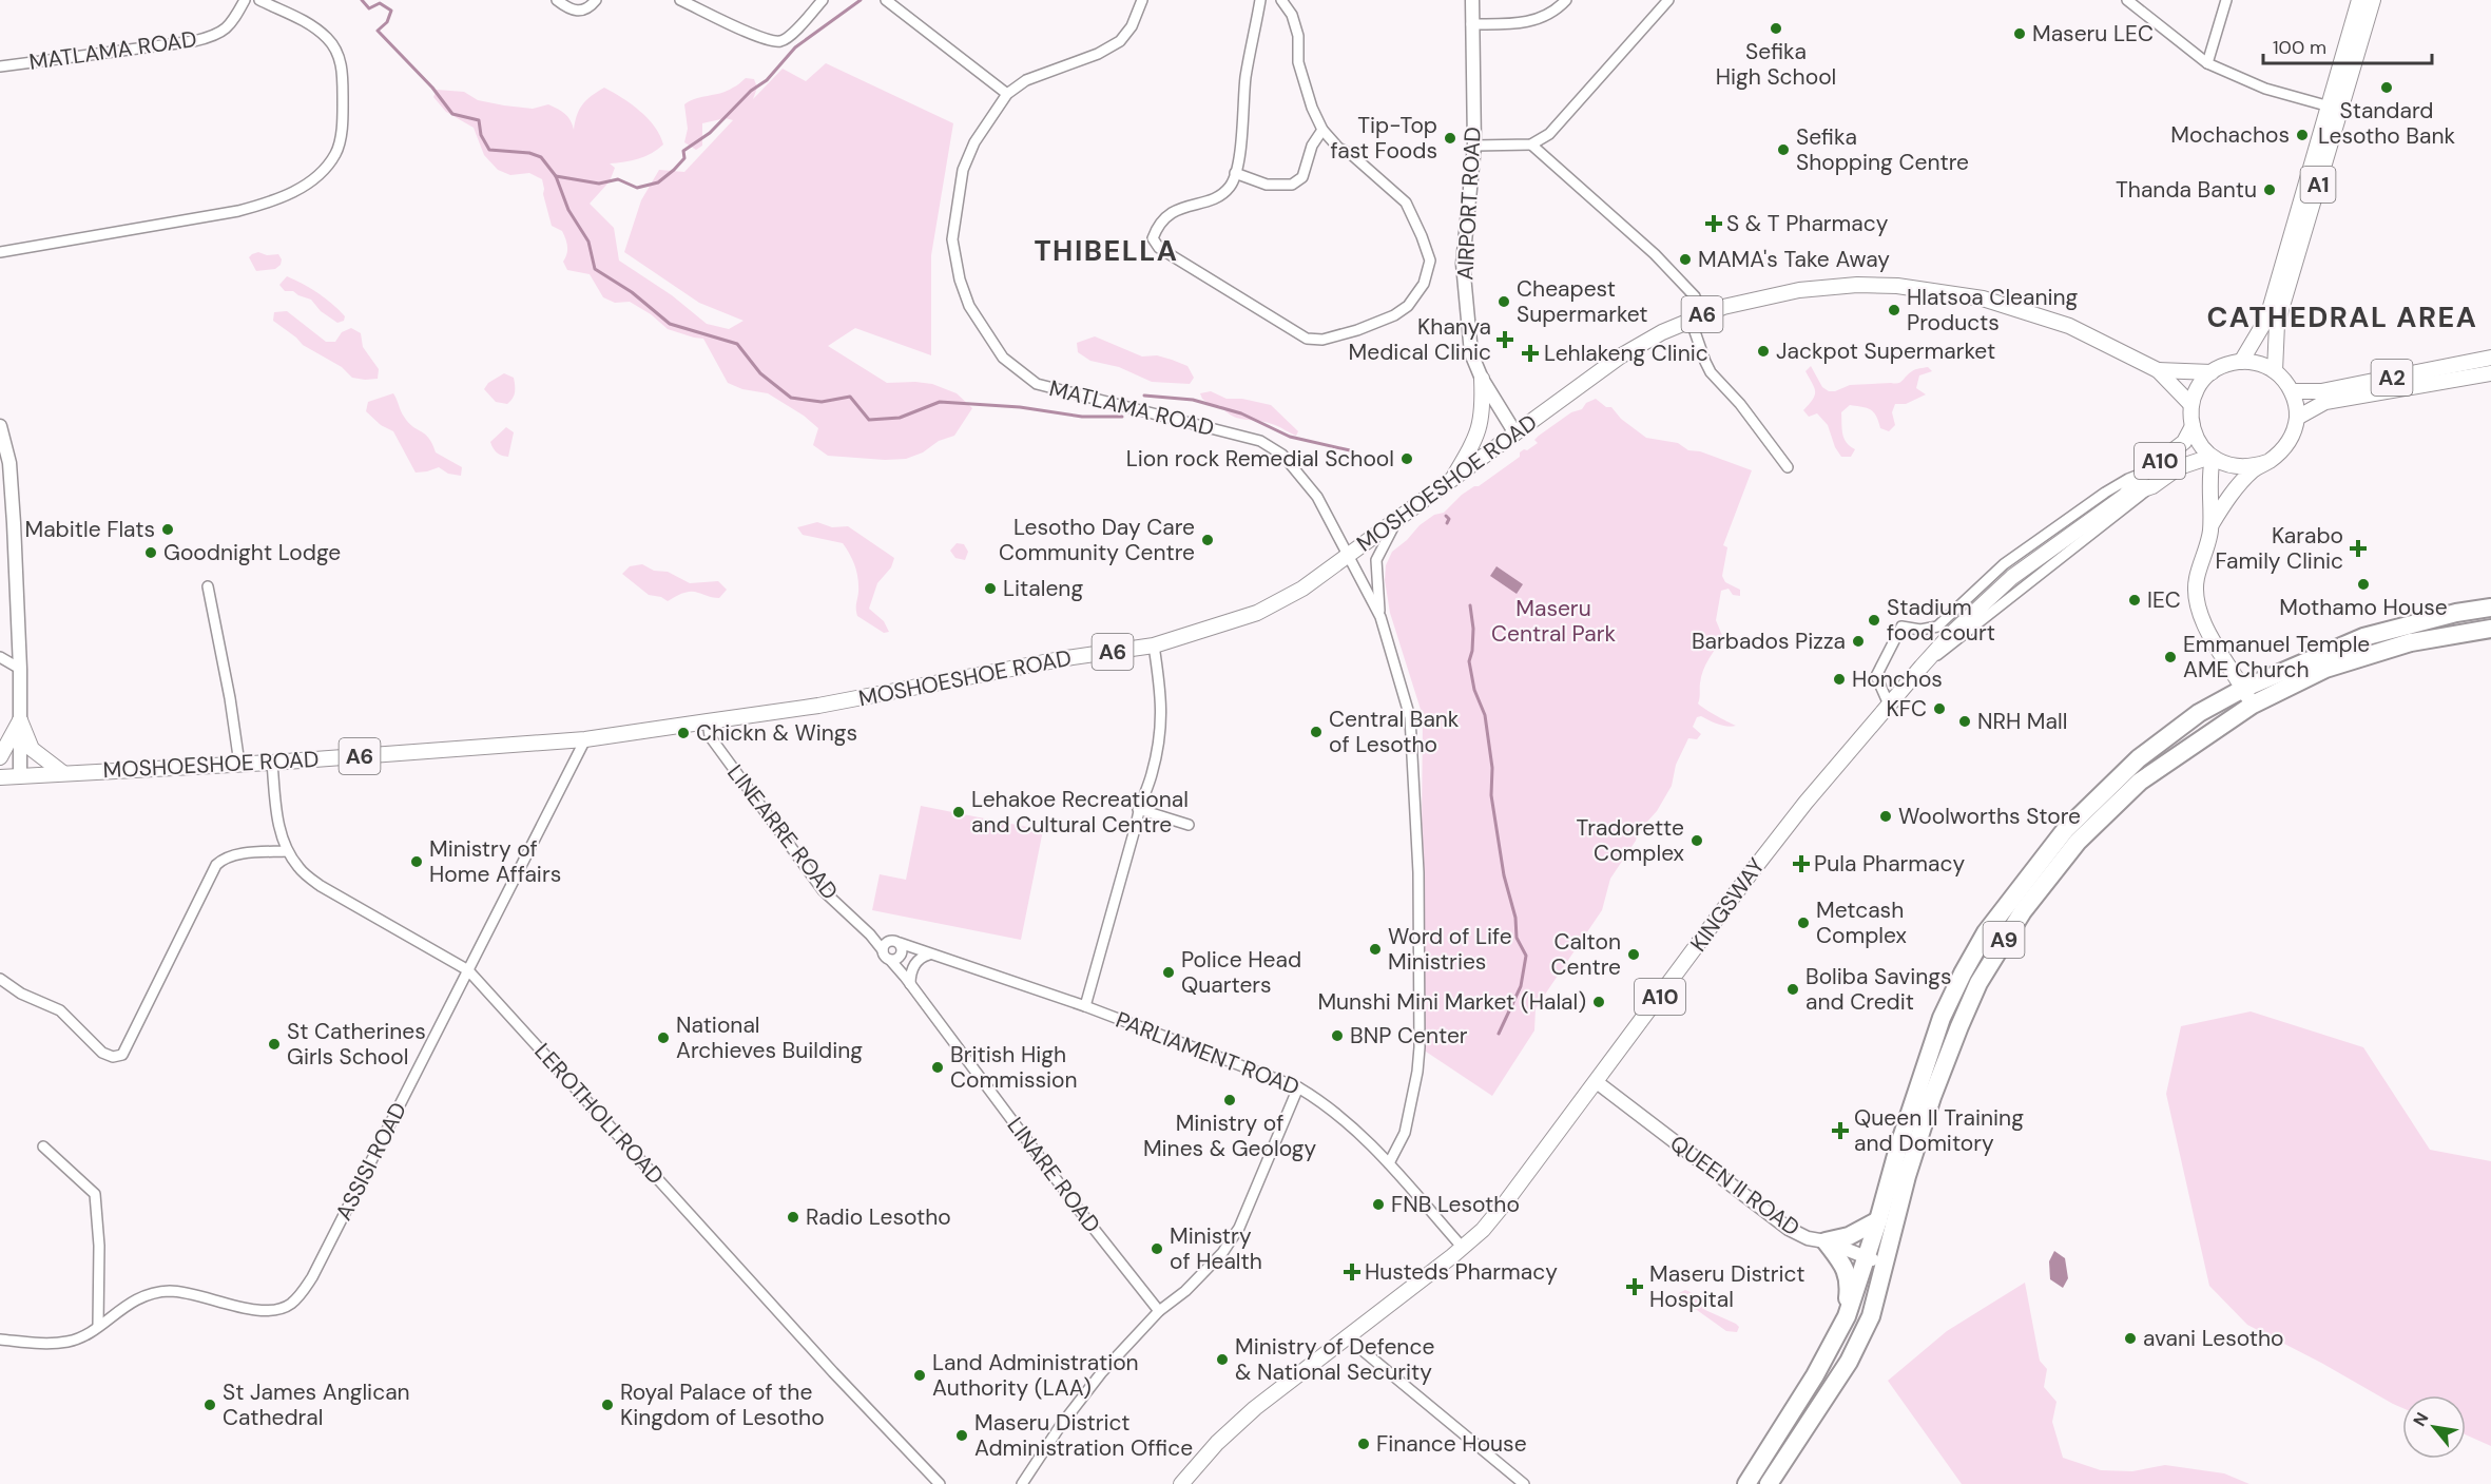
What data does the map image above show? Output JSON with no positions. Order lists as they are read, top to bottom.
{
  "streets": {
    "highway": ["A9"],
    "main road": [
      "A1",
      "A6",
      "A2",
      "A10",
      "MOSHOESHOE ROAD",
      "KINGSWAY"
    ],
    "street": [
      "MATLAMA ROAD",
      "AIRPORT ROAD",
      "LINEARRE ROAD",
      "PARLIAMENT ROAD",
      "LEROTHOLI ROAD",
      "ASSISI ROAD",
      "LINARE ROAD",
      "QUEEN II ROAD"
    ]
  },
  "crossings": [
    ["MATLAMA ROAD", "MOSHOESHOE ROAD"],
    ["A1", "A2"],
    ["A1", "MOSHOESHOE ROAD"],
    ["A1", "KINGSWAY"],
    ["AIRPORT ROAD", "MOSHOESHOE ROAD"],
    ["A2", "MOSHOESHOE ROAD"],
    ["A2", "KINGSWAY"],
    ["MOSHOESHOE ROAD", "LINEARRE ROAD"],
    ["MOSHOESHOE ROAD", "KINGSWAY"],
    ["MOSHOESHOE ROAD", "LEROTHOLI ROAD"],
    ["MOSHOESHOE ROAD", "ASSISI ROAD"],
    ["LINEARRE ROAD", "PARLIAMENT ROAD"],
    ["LINEARRE ROAD", "LINARE ROAD"],
    ["KINGSWAY", "PARLIAMENT ROAD"],
    ["KINGSWAY", "QUEEN II ROAD"],
    ["A9", "QUEEN II ROAD"],
    ["PARLIAMENT ROAD", "LINARE ROAD"],
    ["LEROTHOLI ROAD", "ASSISI ROAD"]
  ],
  "districts": ["THIBELLA", "CATHEDRAL AREA"],
  "parks": ["Maseru Central Park"],
  "places": {
    "other": [
      "Sefika High School",
      "Maseru LEC",
      "Standard Lesotho Bank",
      "Mochachos",
      "Tip-Top fast Foods",
      "Sefika Shopping Centre",
      "Thanda Bantu",
      "MAMA's Take Away",
      "Cheapest Supermarket",
      "Hlatsoa Cleaning Products",
      "Jackpot Supermarket",
      "Lion rock Remedial School",
      "Mabitle Flats",
      "Lesotho Day Care Community Centre",
      "Goodnight Lodge",
      "Mothamo House",
      "Litaleng",
      "IEC",
      "Stadium food court",
      "Barbados Pizza",
      "Emmanuel Temple AME Church",
      "Honchos",
      "KFC",
      "NRH Mall",
      "Central Bank of Lesotho",
      "Chickn & Wings",
      "Lehakoe Recreational and Cultural Centre",
      "Woolworths Store",
      "Tradorette Complex",
      "Ministry of Home Affairs",
      "Metcash Complex",
      "Word of Life Ministries",
      "Calton Centre",
      "Police Head Quarters",
      "Boliba Savings and Credit",
      "Munshi Mini Market (Halal)",
      "BNP Center",
      "National Archieves Building",
      "St Catherines Girls School",
      "British High Commission",
      "Ministry of Mines & Geology",
      "FNB Lesotho",
      "Radio Lesotho",
      "Ministry of Health",
      "avani Lesotho",
      "Ministry of Defence & National Security",
      "Land Administration Authority (LAA)",
      "St James Anglican Cathedral",
      "Royal Palace of the Kingdom of Lesotho",
      "Maseru District Administration Office",
      "Finance House"
    ],
    "health": [
      "S & T Pharmacy",
      "Khanya Medical Clinic",
      "Lehlakeng Clinic",
      "Karabo Family Clinic",
      "Pula Pharmacy",
      "Queen II Training and Domitory",
      "Husteds Pharmacy",
      "Maseru District Hospital"
    ]
  },
  "scale_bar": "100 m",
  "north": "top left"
}
